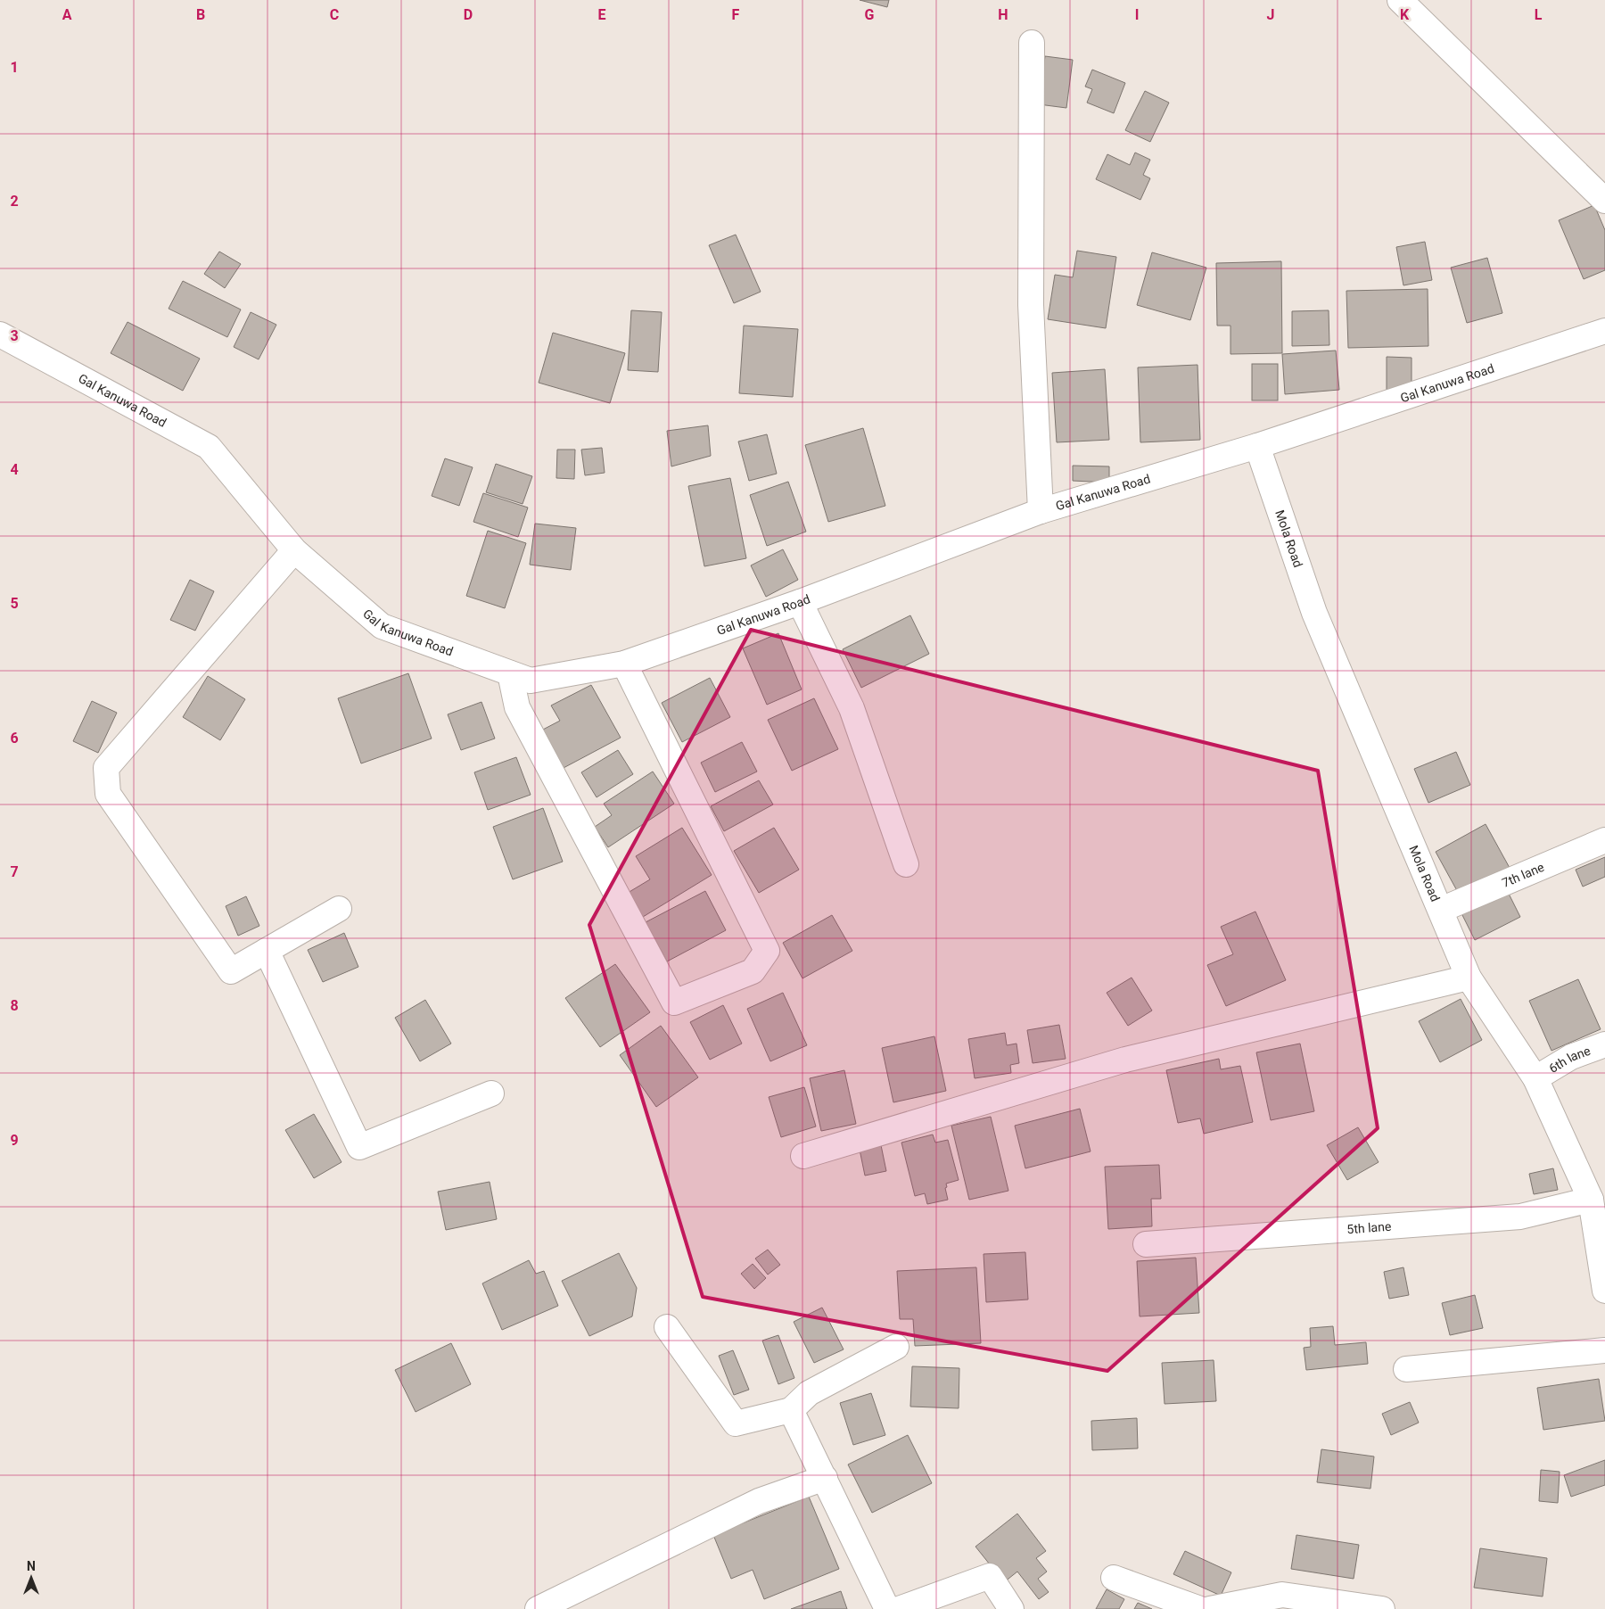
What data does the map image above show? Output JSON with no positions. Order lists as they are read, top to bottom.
{
  "streets": {
    "street": [
      "Gal Kanuwa Road",
      "Mola Road",
      "7th lane",
      "6th lane",
      "5th lane"
    ]
  },
  "crossings": [
    ["Gal Kanuwa Road", "Mola Road"],
    ["Mola Road", "7th lane"],
    ["Mola Road", "6th lane"],
    ["Mola Road", "5th lane"]
  ],
  "north": "top",
  "grid": {
    "columns": [
      "A",
      "B",
      "C",
      "D",
      "E",
      "F",
      "G",
      "H",
      "I",
      "J",
      "K",
      "L"
    ],
    "rows": [
      "1",
      "2",
      "3",
      "4",
      "5",
      "6",
      "7",
      "8",
      "9"
    ]
  }
}
